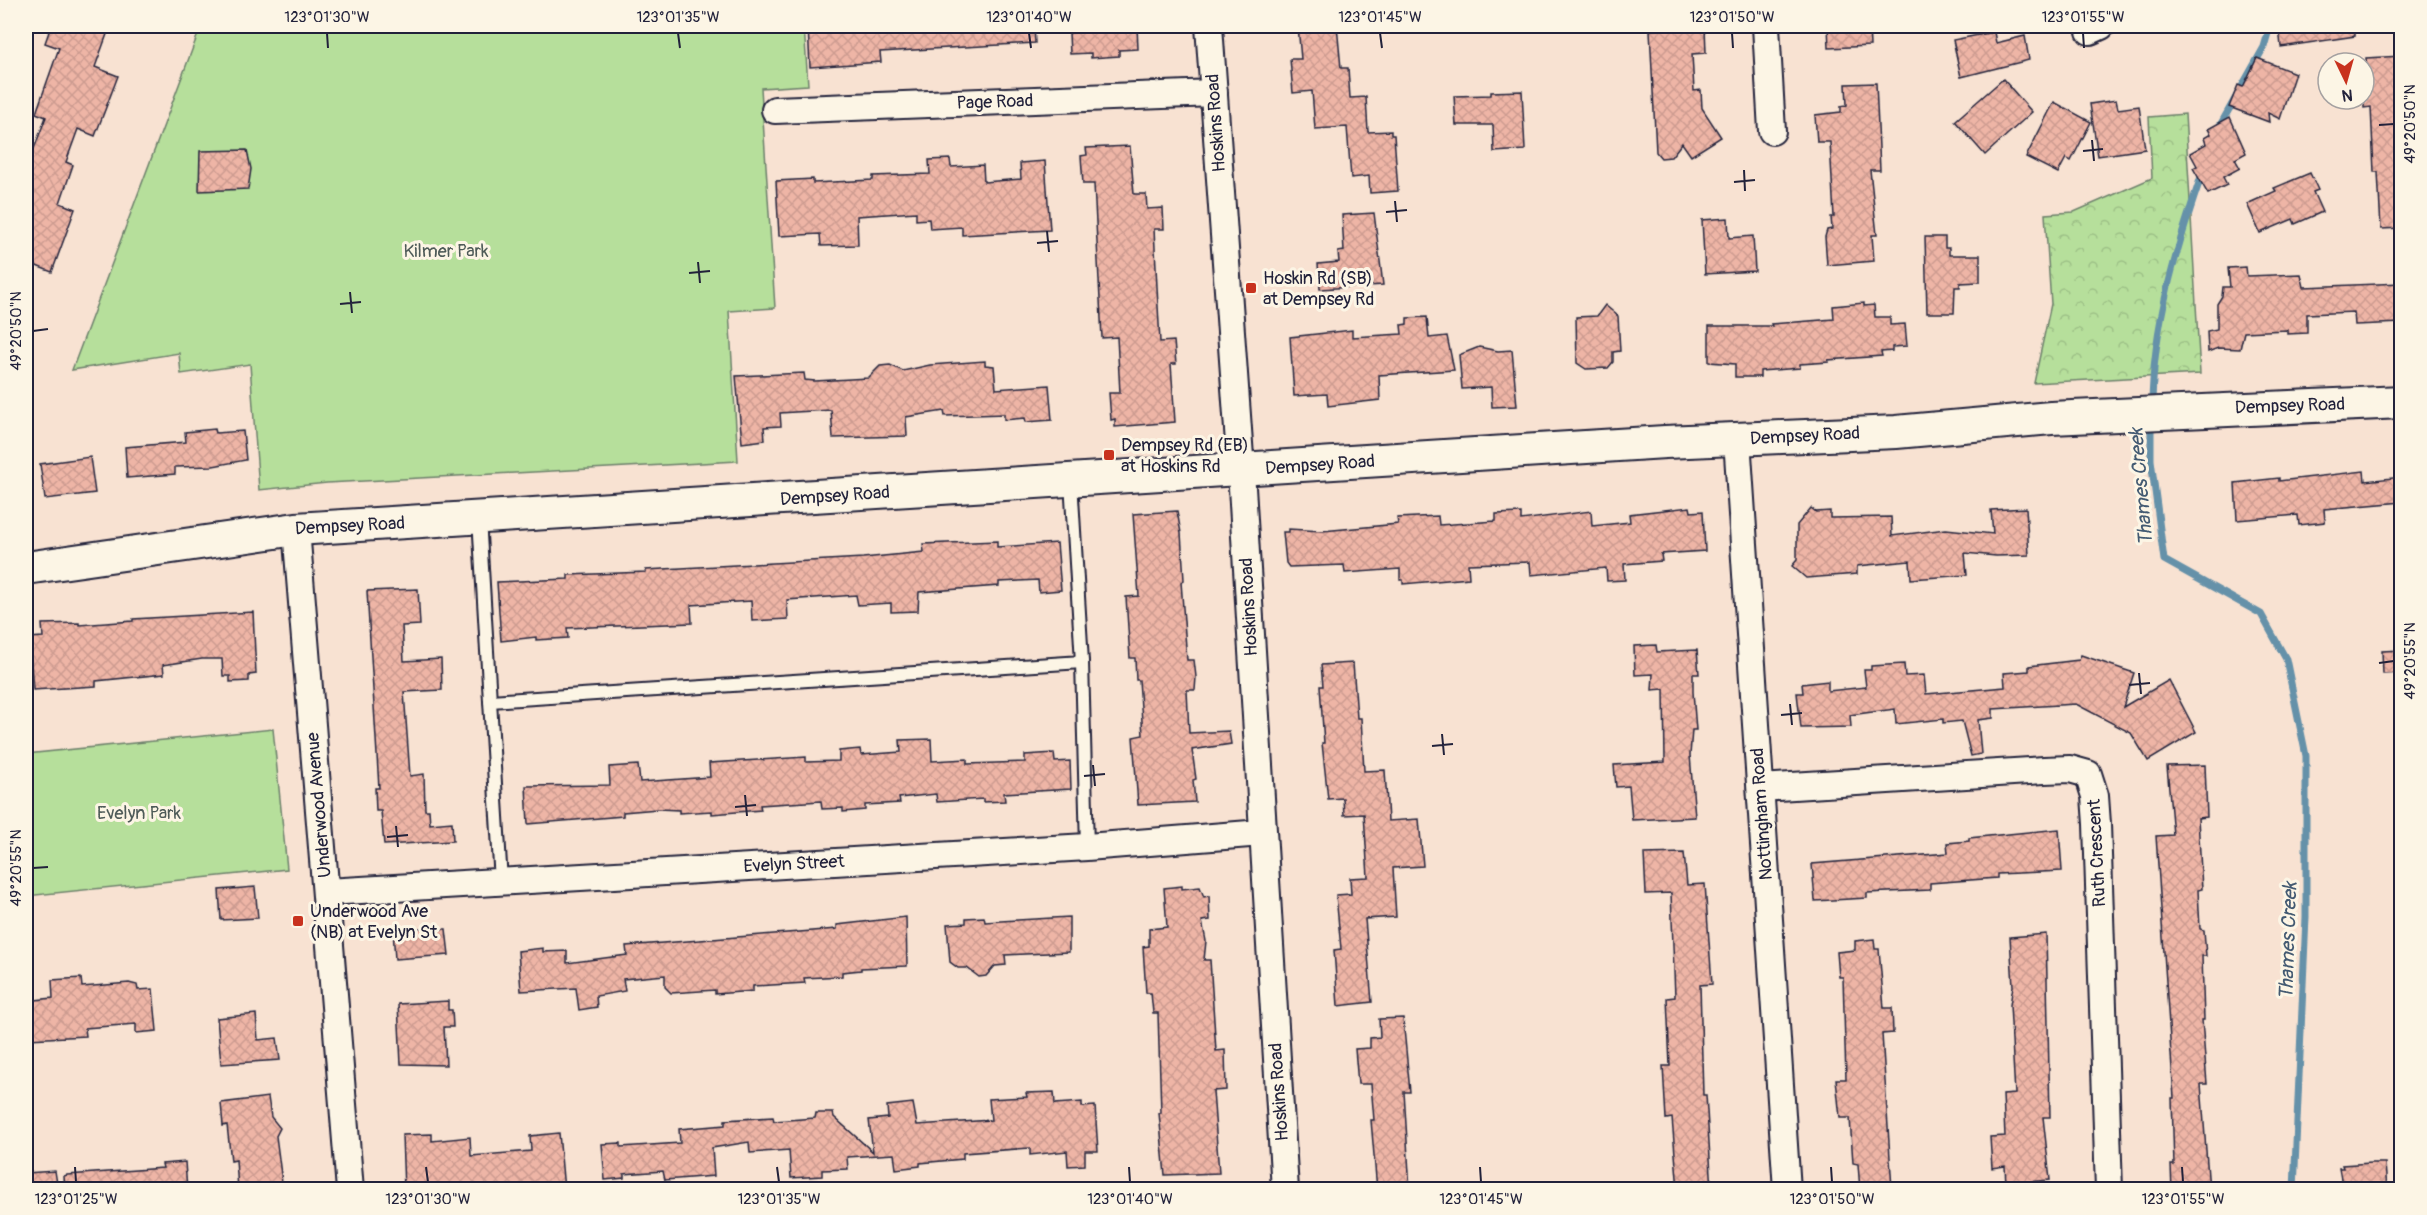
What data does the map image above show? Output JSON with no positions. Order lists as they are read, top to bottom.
{
  "streets": {
    "street": [
      "Page Road",
      "Hoskins Road",
      "Dempsey Road",
      "Underwood Avenue",
      "Nottingham Road",
      "Ruth Crescent",
      "Evelyn Street"
    ]
  },
  "crossings": [
    ["Page Road", "Hoskins Road"],
    ["Hoskins Road", "Dempsey Road"],
    ["Hoskins Road", "Evelyn Street"],
    ["Dempsey Road", "Underwood Avenue"],
    ["Dempsey Road", "Nottingham Road"],
    ["Underwood Avenue", "Evelyn Street"],
    ["Nottingham Road", "Ruth Crescent"]
  ],
  "water": ["Thames Creek"],
  "parks": ["Kilmer Park", "Evelyn Park"],
  "places": {
    "transit": ["Hoskin Rd (SB) at Dempsey Rd", "Dempsey Rd (EB) at Hoskins Rd", "Underwood Ave (NB) at Evelyn St"]
  },
  "north": "bottom",
  "coordinates": [
    "123°01'30\"W",
    "123°01'35\"W",
    "123°01'40\"W",
    "123°01'45\"W",
    "123°01'50\"W",
    "123°01'55\"W",
    "49°20'50\"N",
    "49°20'55\"N",
    "123°01'25\"W"
  ]
}
